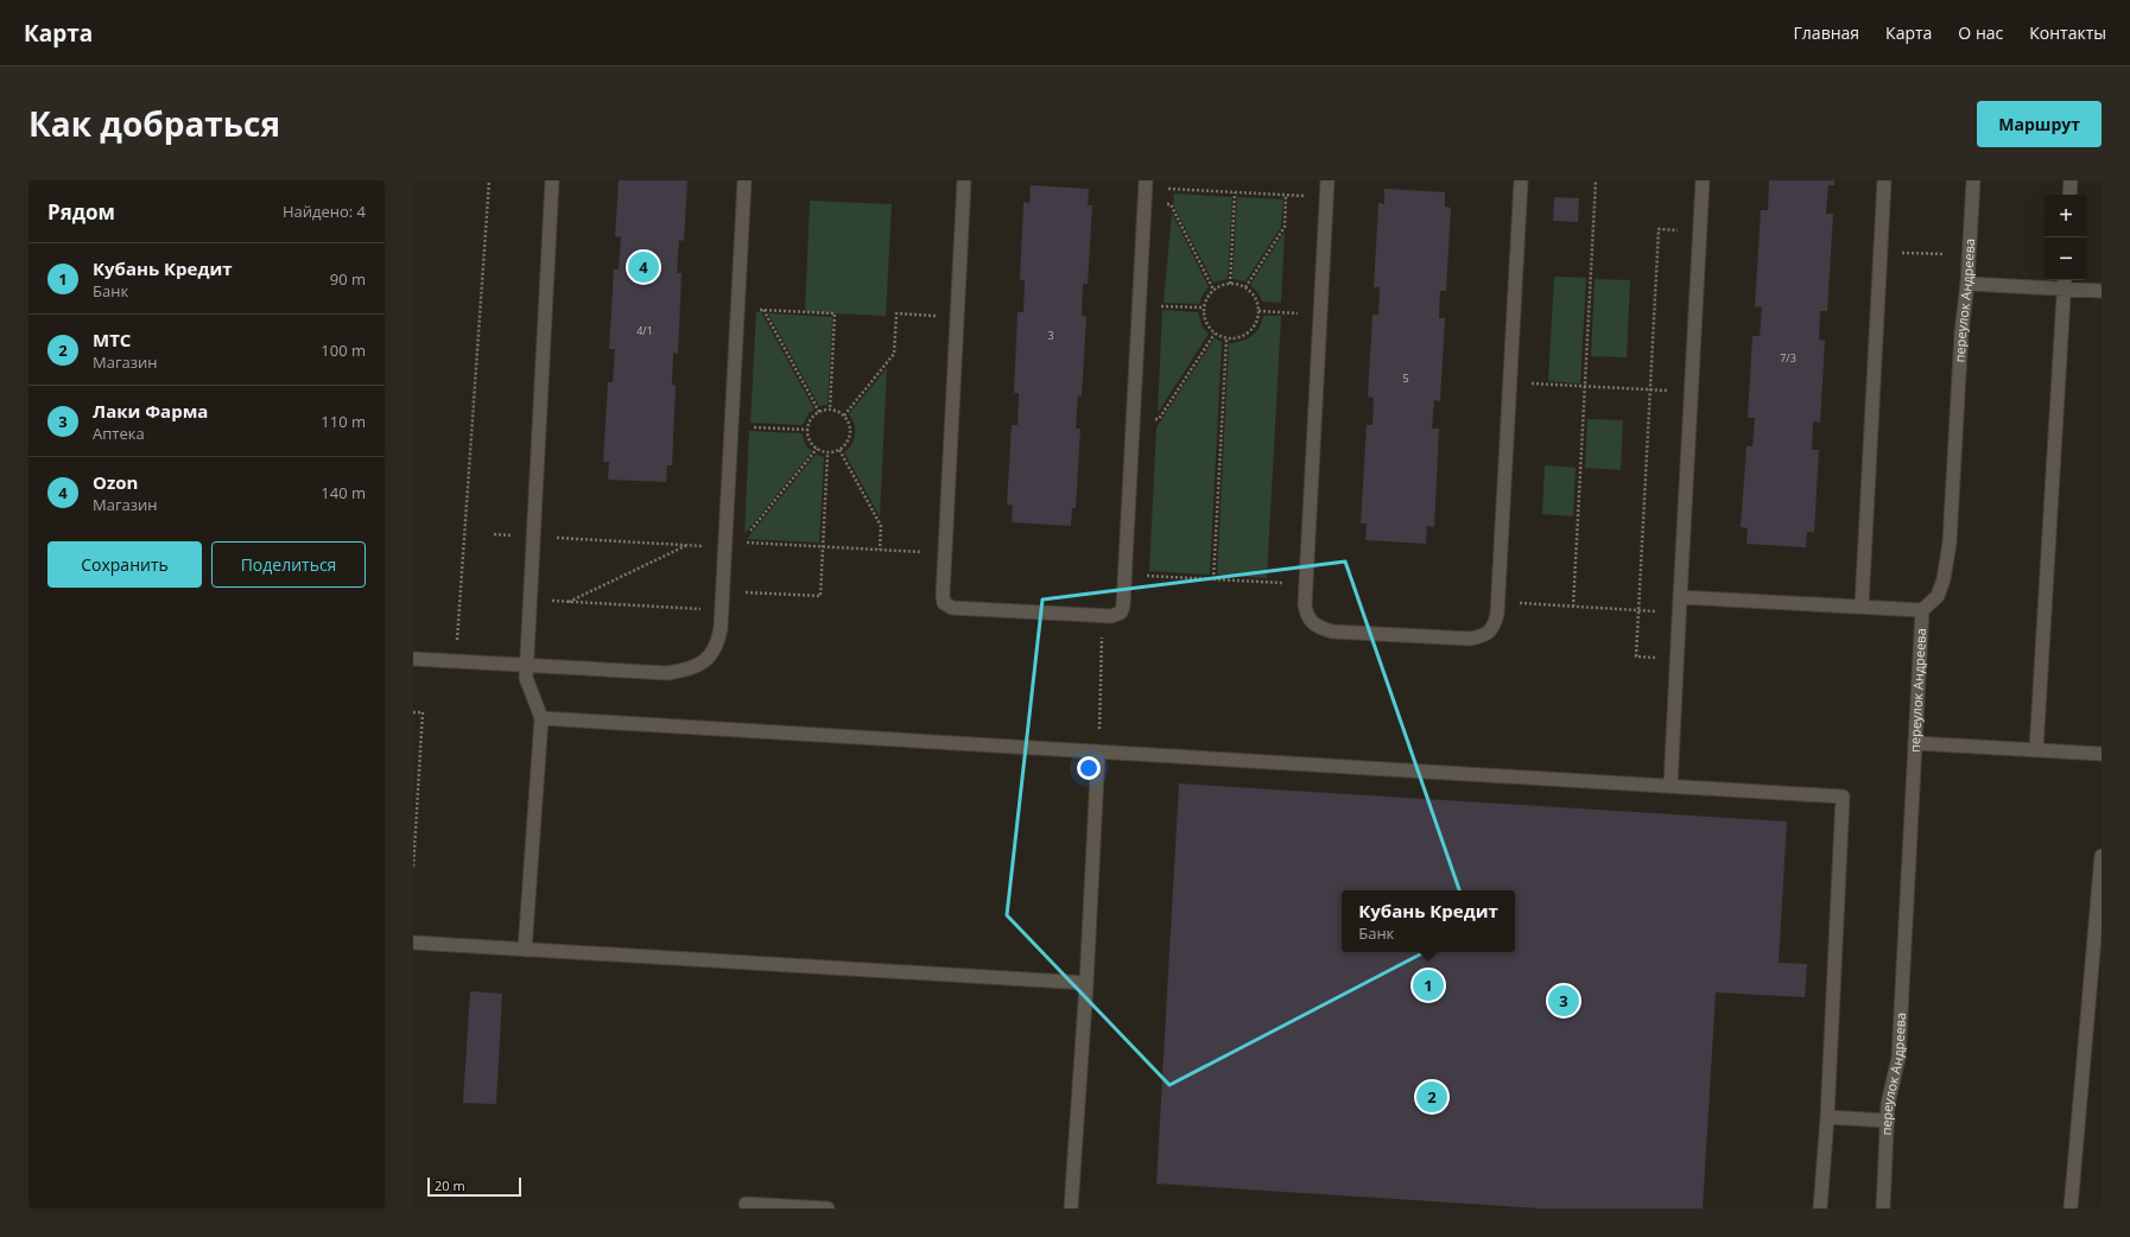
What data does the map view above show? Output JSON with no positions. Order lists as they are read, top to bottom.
{
  "streets": {
    "street": ["переулок Андреева"]
  },
  "house_numbers": [
    "4/1",
    "3",
    "7/3",
    "5"
  ],
  "scale_bar": "20 m",
  "page": {
    "header": "Карта",
    "nav": [
      "Главная",
      "Карта",
      "О нас",
      "Контакты"
    ],
    "title": "Как добраться",
    "buttons": [
      "Маршрут",
      ["Сохранить", "Поделиться"]
    ],
    "heading": ["Рядом", "Найдено: 4"],
    "map_buttons": ["+", "−"],
    "list": [
      {
        "mark": "1",
        "name": "Кубань Кредит",
        "note": "Банк",
        "value": "90 m"
      },
      {
        "mark": "2",
        "name": "МТС",
        "note": "Магазин",
        "value": "100 m"
      },
      {
        "mark": "3",
        "name": "Лаки Фарма",
        "note": "Аптека",
        "value": "110 m"
      },
      {
        "mark": "4",
        "name": "Ozon",
        "note": "Магазин",
        "value": "140 m"
      }
    ],
    "pins": [
      "4",
      "1",
      "3",
      "2"
    ],
    "popup": ["Кубань Кредит", "Банк"],
    "scale": "20 m"
  }
}
